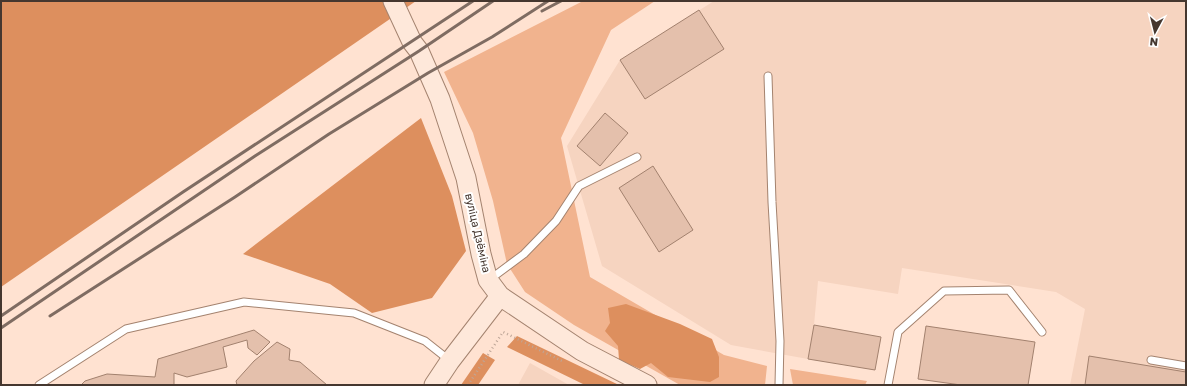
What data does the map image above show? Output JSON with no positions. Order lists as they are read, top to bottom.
{
  "streets": {
    "street": ["вуліца Дзёміна"]
  },
  "north": "bottom"
}
